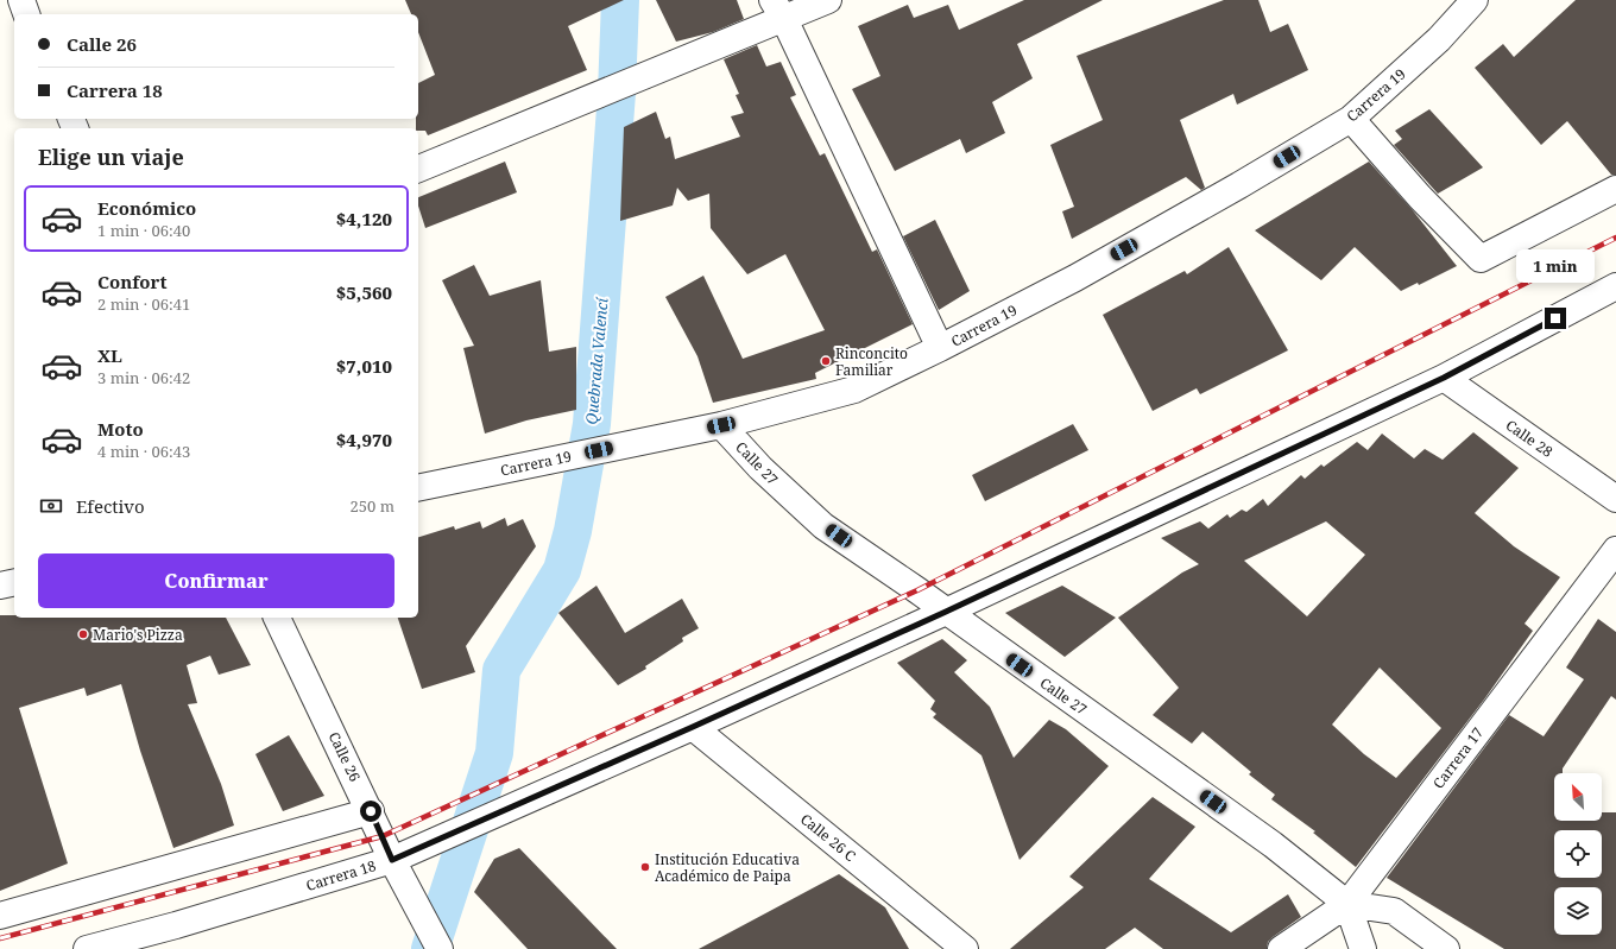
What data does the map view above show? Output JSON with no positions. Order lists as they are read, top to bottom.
{
  "streets": {
    "street": [
      "Carrera 19",
      "Calle 28",
      "Calle 27",
      "Calle 26",
      "Carrera 17",
      "Calle 26 C",
      "Carrera 18"
    ]
  },
  "crossings": [
    ["Carrera 19", "Calle 27"],
    ["Calle 28", "Carrera 18"],
    ["Calle 27", "Carrera 17"],
    ["Calle 27", "Carrera 18"],
    ["Calle 26", "Carrera 18"],
    ["Calle 26 C", "Carrera 18"]
  ],
  "water": ["Quebrada Valencí"],
  "places": ["Rinconcito Familiar", "Mario's Pizza", "Institución Educativa Académico de Paipa"],
  "north": "top left",
  "page": {
    "banner": ["Calle 26", "Carrera 18"],
    "heading": "Elige un viaje",
    "list": [
      {
        "name": "Económico",
        "note": "1 min · 06:40",
        "value": "$4,120"
      },
      {
        "name": "Confort",
        "note": "2 min · 06:41",
        "value": "$5,560"
      },
      {
        "name": "XL",
        "note": "3 min · 06:42",
        "value": "$7,010"
      },
      {
        "name": "Moto",
        "note": "4 min · 06:43",
        "value": "$4,970"
      }
    ],
    "bubble": "1 min",
    "pay": ["Efectivo", "250 m"],
    "buttons": "Confirmar"
  }
}
